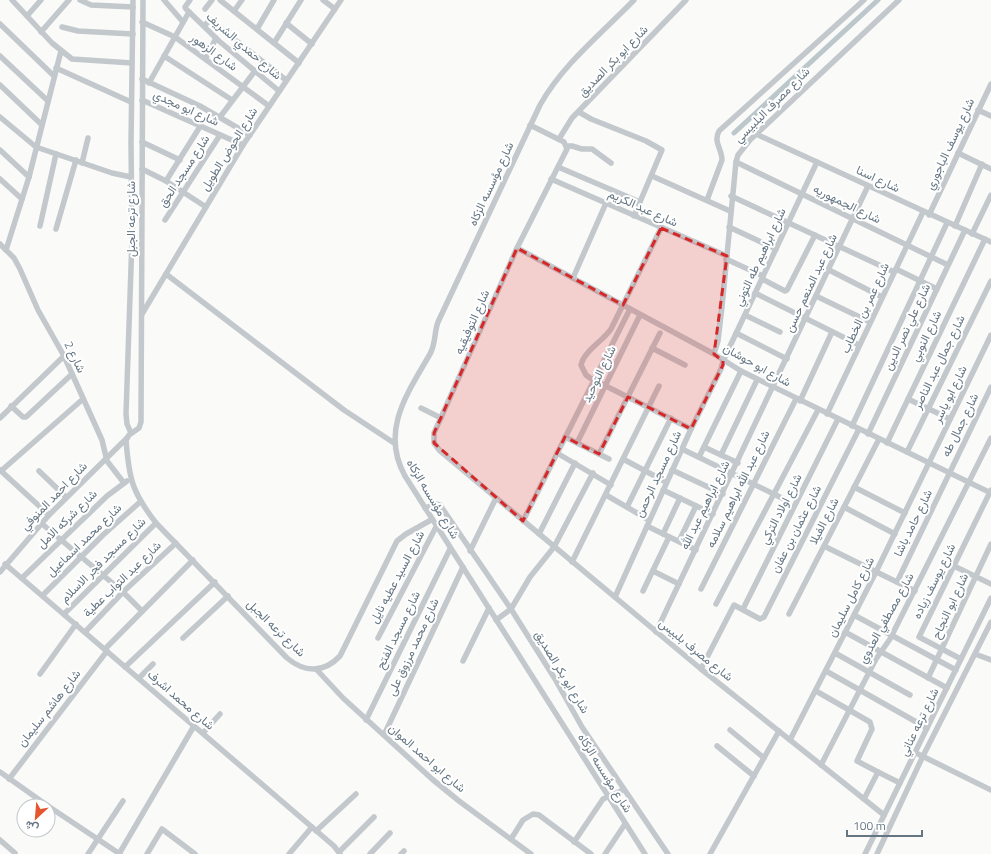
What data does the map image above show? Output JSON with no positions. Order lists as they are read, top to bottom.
{
  "streets": {
    "street": [
      "شارع حمدي الشريف",
      "شارع الزهور",
      "شارع ابو بكر الصديق",
      "شارع مصرف البلبيسي",
      "شارع ابو مجدي",
      "شارع يوسف الباجوري",
      "شارع الحوض الطويل",
      "شارع مسجد الحق",
      "شارع اسنا",
      "شارع مؤسسه الزكاه",
      "شارع الجمهوريه",
      "شارع عبد الكريم",
      "شارع ترعه الجبل",
      "شارع ابراهيم طه التوني",
      "شارع عبد المنعم حسن",
      "شارع عمر بن الخطاب",
      "شارع التوفيقيه",
      "شارع علي نصر الدين",
      "شارع النوبي",
      "شارع 2",
      "شارع جمال عبد الناصر",
      "شارع ابو حوشان",
      "شارع التوحيد",
      "شارع ابو ياسر",
      "شارع جمال طه",
      "شارع مسجد الرحمن",
      "شارع عبد الله ابراهيم سلامه",
      "شارع احمد المنوفي",
      "شارع ابراهيم عبد الله",
      "شارع اولاد التركي",
      "شارع شركه الامل",
      "شارع الفيلا",
      "شارع حامد باشا",
      "شارع عثمان بن عفان",
      "شارع محمد اسماعيل",
      "شارع مسجد فجر الاسلام",
      "شارع السيد عطيه نايل",
      "شارع عبد التواب عطية",
      "شارع يوسف زياده",
      "شارع كامل سليمان",
      "شارع ابو النجاح",
      "شارع مصطفي العدوي",
      "شارع مسجد الفتح",
      "شارع محمد مرزوق على",
      "شارع مصرف بلبيس",
      "شارع محمد اشرف",
      "شارع هاشم سليمان",
      "شارع ترعه عناني",
      "شارع ابو احمد الموان"
    ]
  },
  "crossings": [
    ["شارع حمدي الشريف", "شارع الحوض الطويل"],
    ["شارع الزهور", "شارع الحوض الطويل"],
    ["شارع الزهور", "شارع ترعه الجبل"],
    ["شارع ابو بكر الصديق", "شارع مؤسسه الزكاه"],
    ["شارع مصرف البلبيسي", "شارع اسنا"],
    ["شارع مصرف البلبيسي", "شارع الجمهوريه"],
    ["شارع مصرف البلبيسي", "شارع عبد الكريم"],
    ["شارع مصرف البلبيسي", "شارع ابو حوشان"],
    ["شارع ابو مجدي", "شارع الحوض الطويل"],
    ["شارع ابو مجدي", "شارع مسجد الحق"],
    ["شارع ابو مجدي", "شارع ترعه الجبل"],
    ["شارع يوسف الباجوري", "شارع اسنا"],
    ["شارع الحوض الطويل", "شارع ترعه الجبل"],
    ["شارع اسنا", "شارع ابراهيم طه التوني"],
    ["شارع اسنا", "شارع عبد المنعم حسن"],
    ["شارع اسنا", "شارع عمر بن الخطاب"],
    ["شارع اسنا", "شارع علي نصر الدين"],
    ["شارع اسنا", "شارع النوبي"],
    ["شارع مؤسسه الزكاه", "شارع السيد عطيه نايل"],
    ["شارع مؤسسه الزكاه", "شارع مسجد الفتح"],
    ["شارع مؤسسه الزكاه", "شارع محمد مرزوق على"],
    ["شارع الجمهوريه", "شارع ابراهيم طه التوني"],
    ["شارع الجمهوريه", "شارع عبد المنعم حسن"],
    ["شارع الجمهوريه", "شارع عمر بن الخطاب"],
    ["شارع الجمهوريه", "شارع علي نصر الدين"],
    ["شارع عبد الكريم", "شارع ابراهيم طه التوني"],
    ["شارع عبد الكريم", "شارع التوفيقيه"],
    ["شارع ترعه الجبل", "شارع احمد المنوفي"],
    ["شارع ترعه الجبل", "شارع شركه الامل"],
    ["شارع ترعه الجبل", "شارع محمد اسماعيل"],
    ["شارع ترعه الجبل", "شارع مسجد فجر الاسلام"],
    ["شارع ترعه الجبل", "شارع عبد التواب عطية"],
    ["شارع ترعه الجبل", "شارع هاشم سليمان"],
    ["شارع ترعه الجبل", "شارع ابو احمد الموان"],
    ["شارع ابراهيم طه التوني", "شارع ابو حوشان"],
    ["شارع ابراهيم طه التوني", "شارع مسجد الرحمن"],
    ["شارع عبد المنعم حسن", "شارع ابو حوشان"],
    ["شارع عبد المنعم حسن", "شارع ابراهيم عبد الله"],
    ["شارع عمر بن الخطاب", "شارع ابو حوشان"],
    ["شارع التوفيقيه", "شارع ابو حوشان"],
    ["شارع التوفيقيه", "شارع مصرف بلبيس"],
    ["شارع علي نصر الدين", "شارع ابو حوشان"],
    ["شارع النوبي", "شارع ابو حوشان"],
    ["شارع 2", "شارع احمد المنوفي"],
    ["شارع 2", "شارع شركه الامل"],
    ["شارع جمال عبد الناصر", "شارع ابو حوشان"],
    ["شارع ابو حوشان", "شارع التوحيد"],
    ["شارع ابو حوشان", "شارع ابو ياسر"],
    ["شارع ابو حوشان", "شارع جمال طه"],
    ["شارع ابو حوشان", "شارع مسجد الرحمن"],
    ["شارع ابو حوشان", "شارع عبد الله ابراهيم سلامه"],
    ["شارع ابو حوشان", "شارع ابراهيم عبد الله"],
    ["شارع ابو حوشان", "شارع اولاد التركي"],
    ["شارع ابو حوشان", "شارع الفيلا"],
    ["شارع ابو حوشان", "شارع حامد باشا"],
    ["شارع ابو حوشان", "شارع عثمان بن عفان"],
    ["شارع ابو حوشان", "شارع يوسف زياده"],
    ["شارع ابو حوشان", "شارع كامل سليمان"],
    ["شارع ابو حوشان", "شارع مصطفي العدوي"],
    ["شارع ابو ياسر", "شارع كامل سليمان"],
    ["شارع جمال طه", "شارع حامد باشا"],
    ["شارع مسجد الرحمن", "شارع مصرف بلبيس"],
    ["شارع احمد المنوفي", "شارع محمد اشرف"],
    ["شارع ابراهيم عبد الله", "شارع مصرف بلبيس"],
    ["شارع اولاد التركي", "شارع عثمان بن عفان"],
    ["شارع شركه الامل", "شارع محمد اشرف"],
    ["شارع محمد اسماعيل", "شارع محمد اشرف"],
    ["شارع مسجد فجر الاسلام", "شارع محمد اشرف"],
    ["شارع عبد التواب عطية", "شارع محمد اشرف"],
    ["شارع يوسف زياده", "شارع ابو النجاح"],
    ["شارع يوسف زياده", "شارع ترعه عناني"],
    ["شارع كامل سليمان", "شارع مصرف بلبيس"],
    ["شارع مصطفي العدوي", "شارع مصرف بلبيس"],
    ["شارع مسجد الفتح", "شارع ابو احمد الموان"],
    ["شارع محمد مرزوق على", "شارع ابو احمد الموان"],
    ["شارع مصرف بلبيس", "شارع ترعه عناني"],
    ["شارع محمد اشرف", "شارع هاشم سليمان"]
  ],
  "scale_bar": "100 m",
  "north": "bottom left"
}
